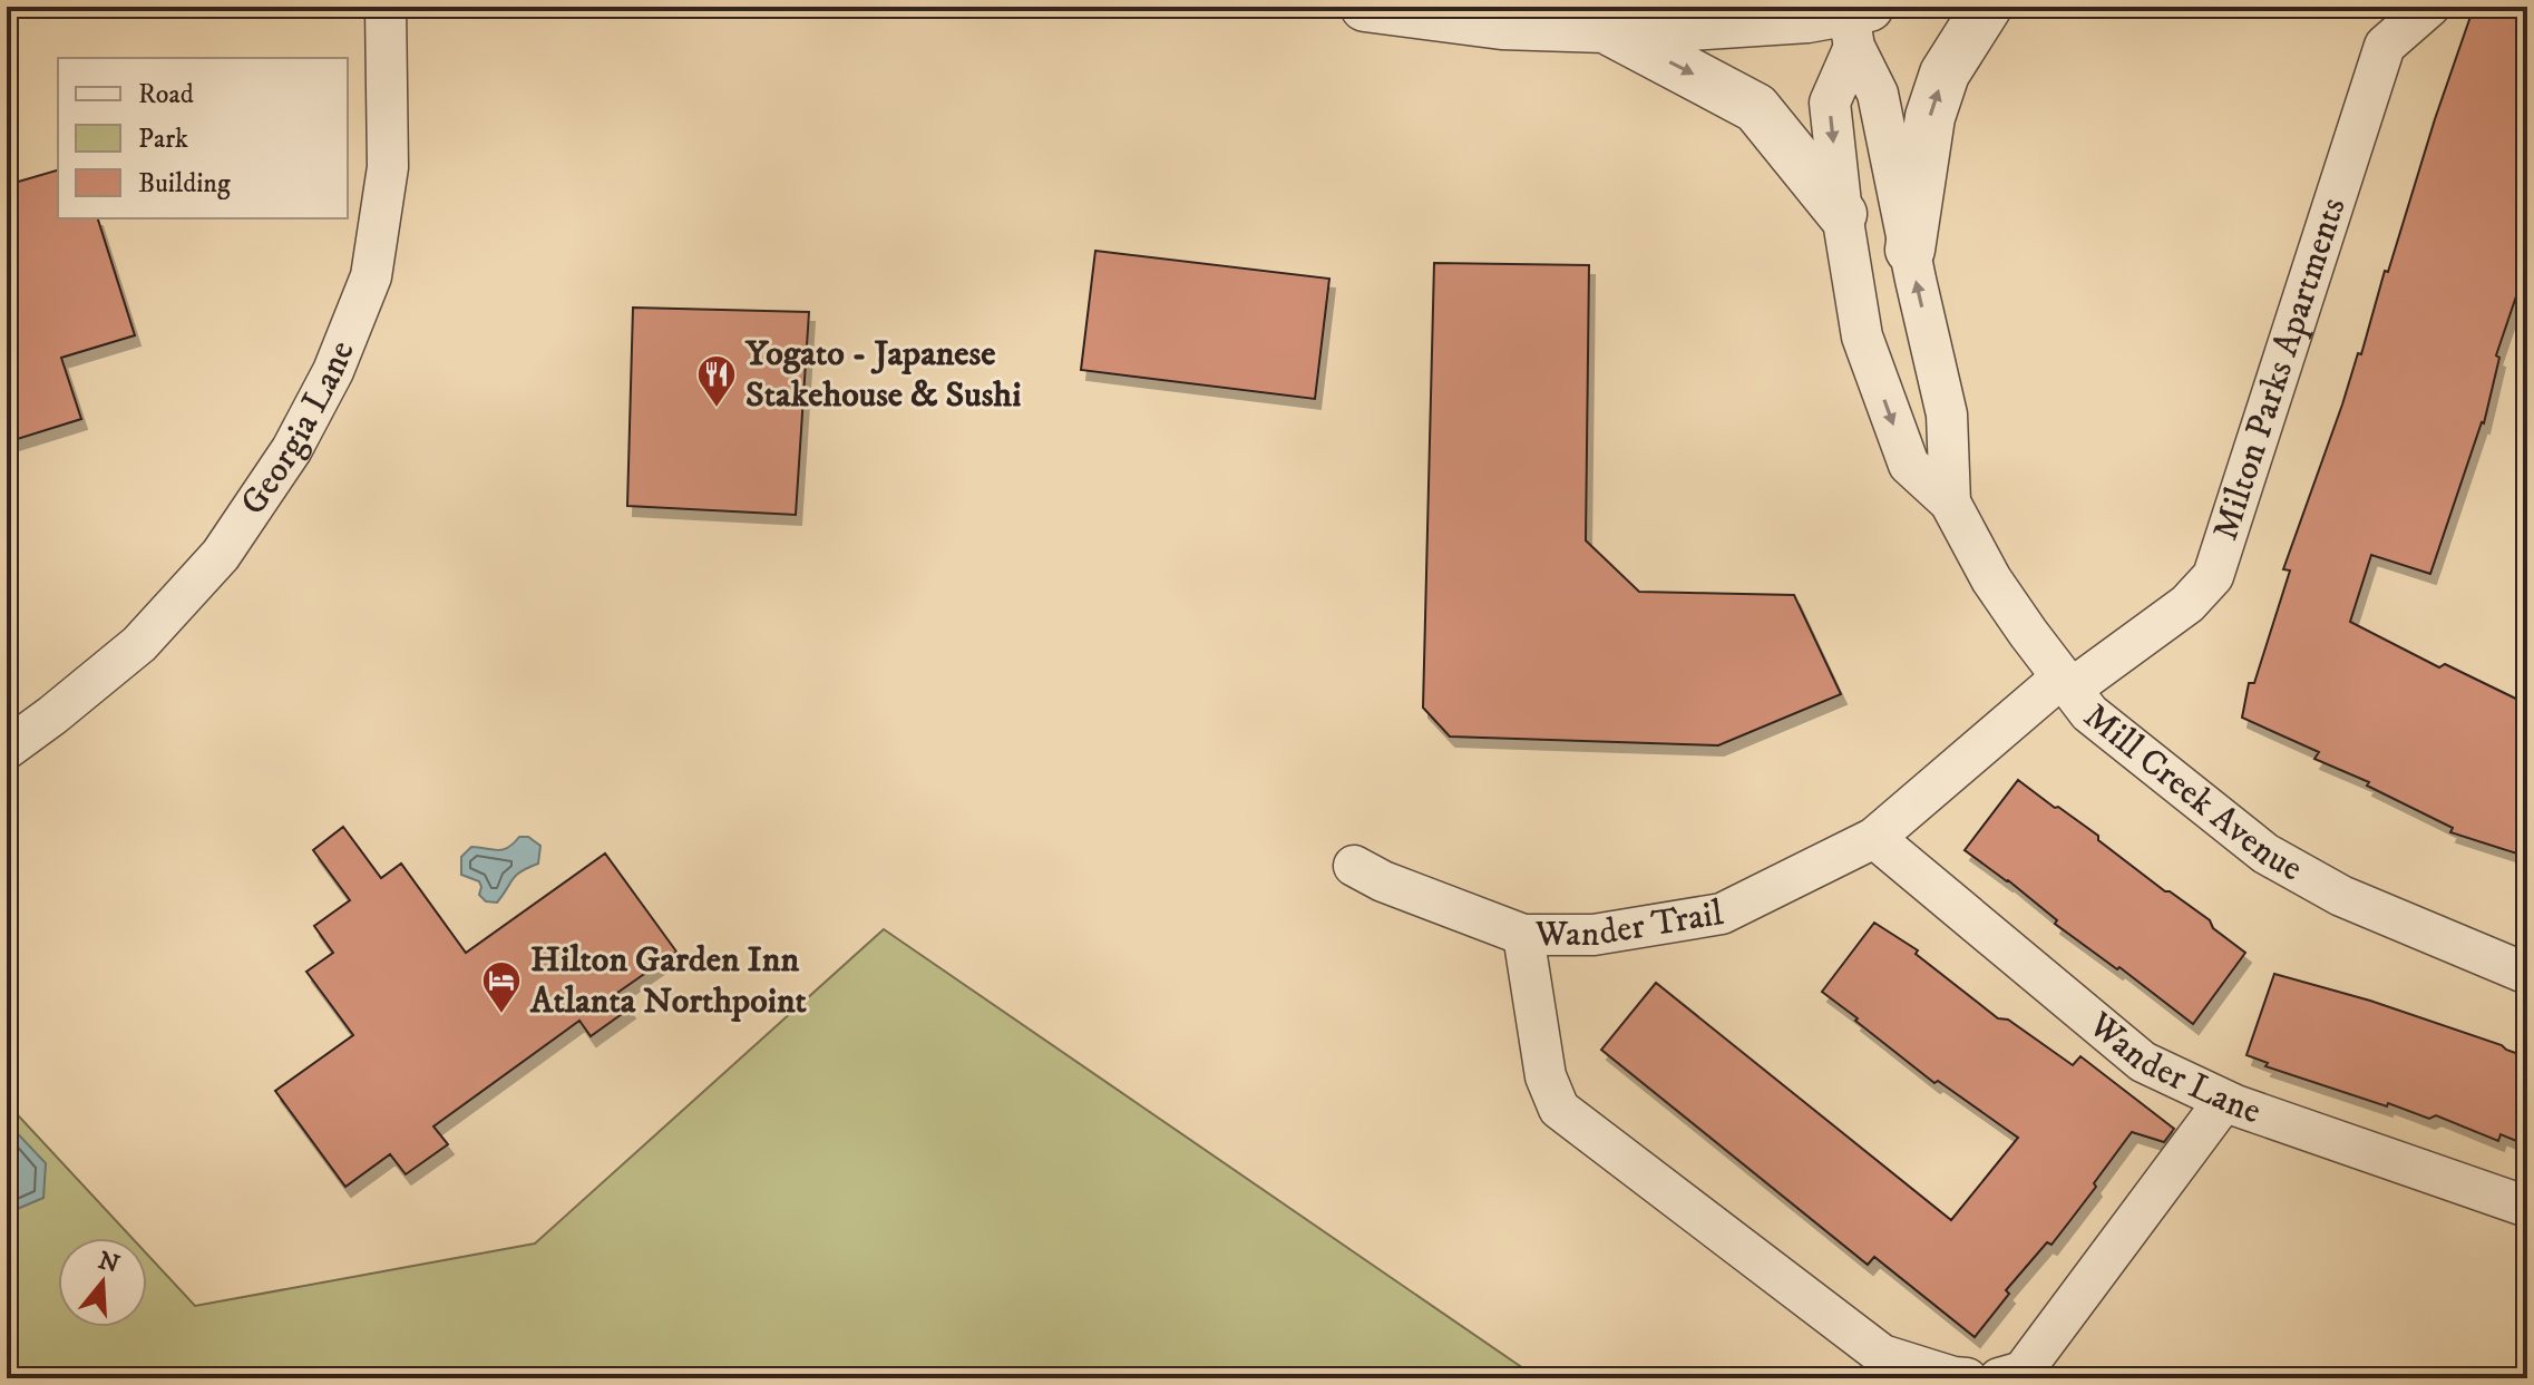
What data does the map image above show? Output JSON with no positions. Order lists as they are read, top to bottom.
{
  "streets": {
    "street": [
      "Milton Parks Apartments",
      "Georgia Lane",
      "Mill Creek Avenue",
      "Wander Trail",
      "Wander Lane"
    ]
  },
  "crossings": [
    ["Milton Parks Apartments", "Mill Creek Avenue"],
    ["Milton Parks Apartments", "Wander Trail"],
    ["Mill Creek Avenue", "Wander Trail"],
    ["Wander Trail", "Wander Lane"]
  ],
  "places": {
    "restaurant": ["Yogato - Japanese Stakehouse & Sushi"],
    "hotel": ["Hilton Garden Inn Atlanta Northpoint"]
  },
  "legend": ["Road", "Park", "Building"],
  "north": "top"
}
